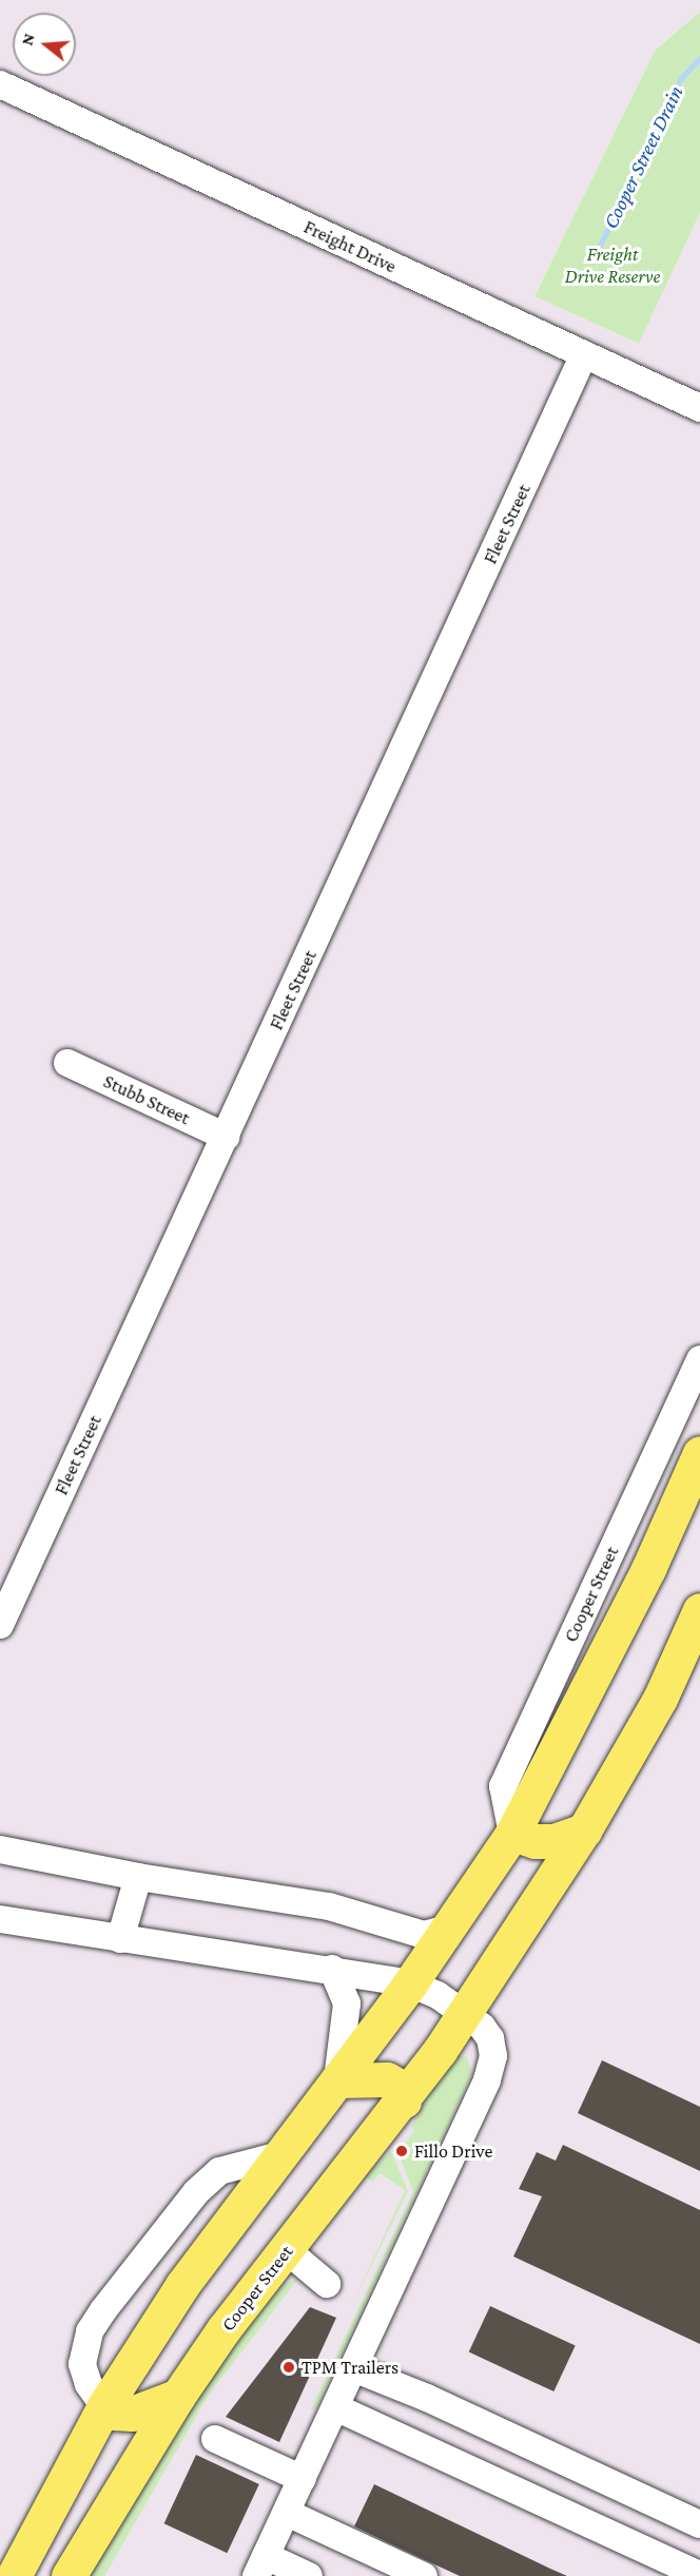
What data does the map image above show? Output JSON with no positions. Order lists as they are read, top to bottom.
{
  "streets": {
    "main road": ["Cooper Street"],
    "street": ["Freight Drive", "Fleet Street", "Stubb Street"]
  },
  "crossings": [
    ["Freight Drive", "Fleet Street"],
    ["Fleet Street", "Stubb Street"]
  ],
  "water": ["Cooper Street Drain"],
  "parks": ["Freight Drive Reserve"],
  "places": ["Fillo Drive", "TPM Trailers"],
  "north": "left"
}
